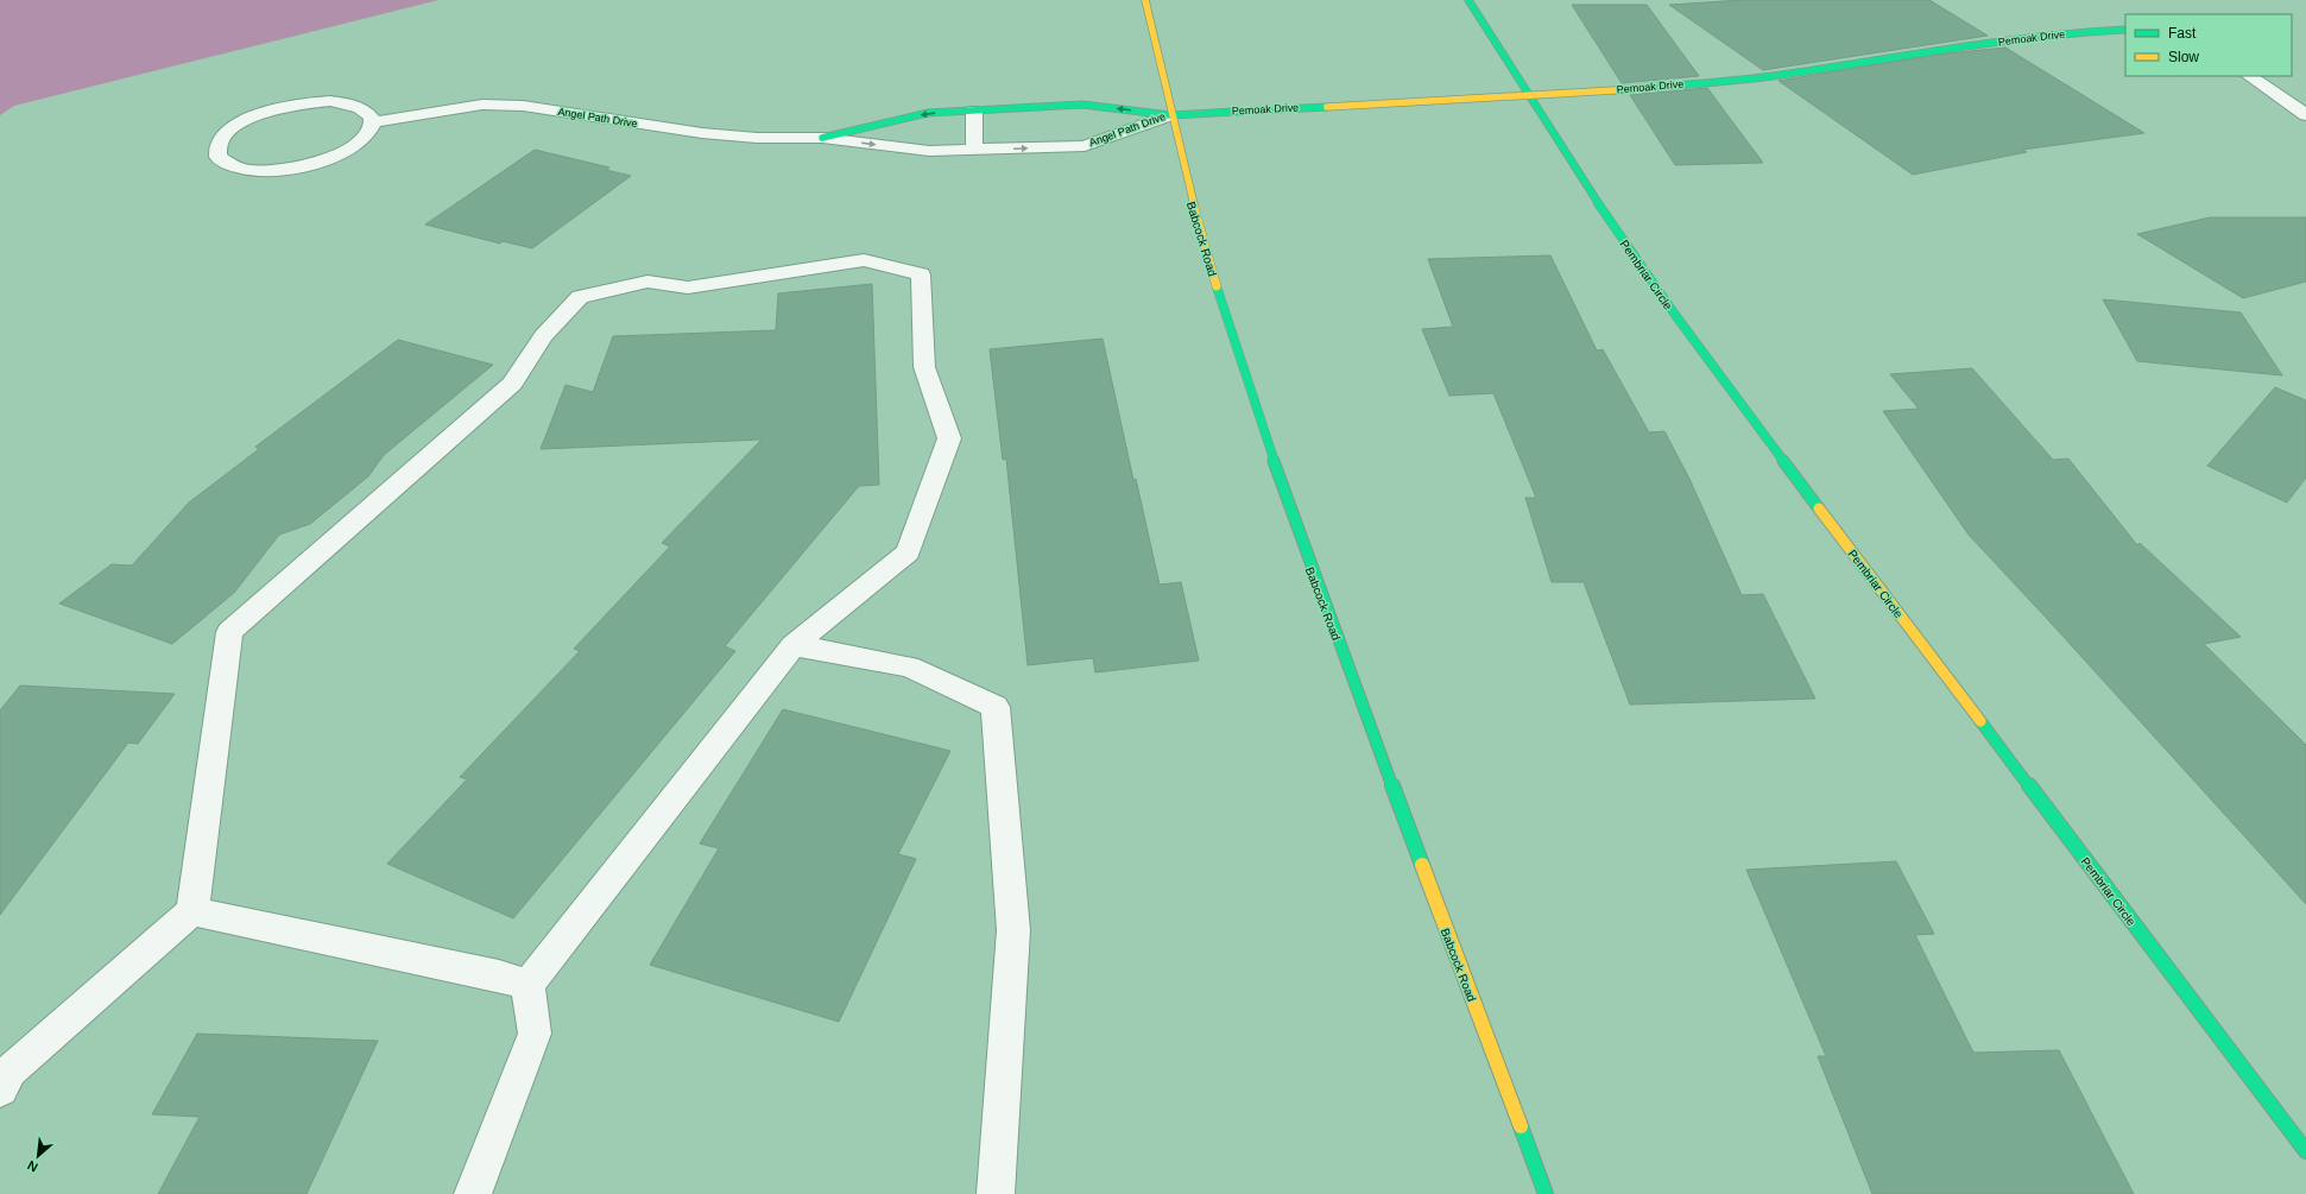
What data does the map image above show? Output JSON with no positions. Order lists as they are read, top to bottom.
{
  "streets": {
    "street": [
      "Pemoak Drive",
      "Angel Path Drive",
      "Babcock Road",
      "Pembriar Circle"
    ]
  },
  "crossings": [
    ["Pemoak Drive", "Angel Path Drive"],
    ["Pemoak Drive", "Babcock Road"],
    ["Pemoak Drive", "Pembriar Circle"],
    ["Angel Path Drive", "Babcock Road"]
  ],
  "legend": ["Fast", "Slow"],
  "north": "bottom left"
}
